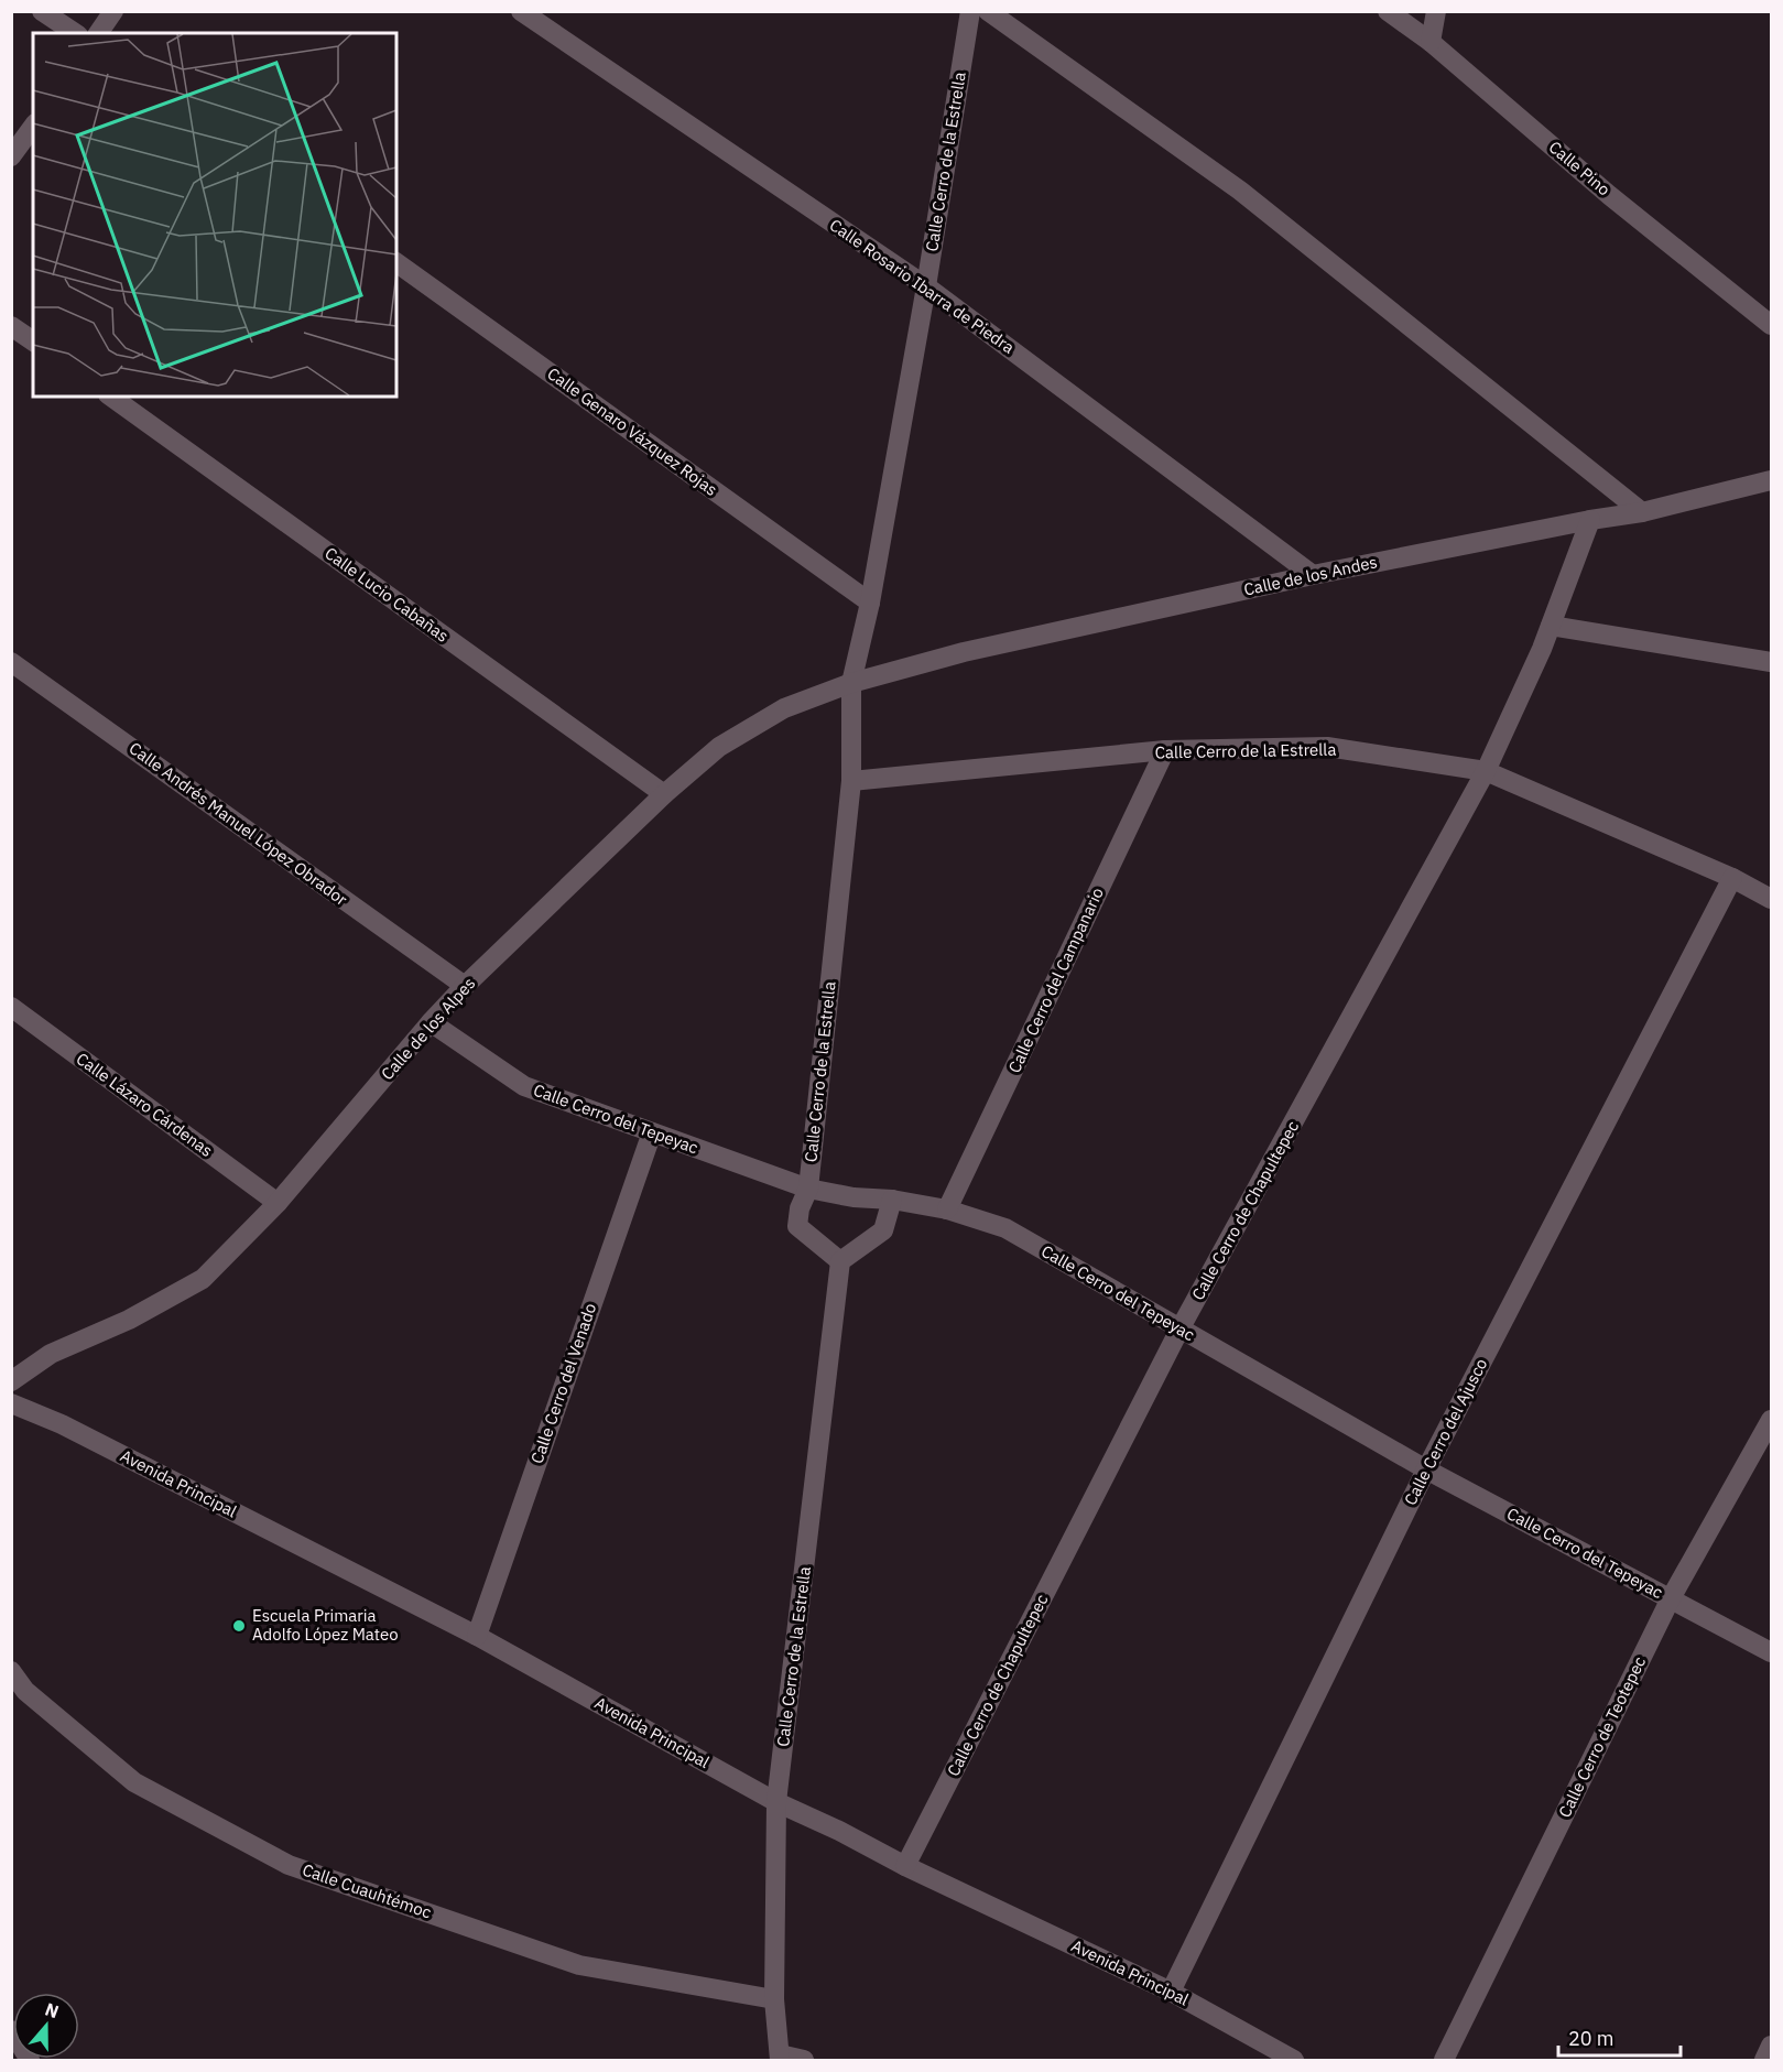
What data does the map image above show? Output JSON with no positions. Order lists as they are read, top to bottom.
{
  "streets": {
    "street": [
      "Calle Cerro de la Estrella",
      "Calle Pino",
      "Calle Rosario Ibarra de Piedra",
      "Calle Genaro Vázquez Rojas",
      "Calle de los Andes",
      "Calle Lucio Cabañas",
      "Calle Andrés Manuel López Obrador",
      "Calle Cerro del Campanario",
      "Calle de los Alpes",
      "Calle Lázaro Cárdenas",
      "Calle Cerro del Tepeyac",
      "Calle Cerro de Chapultepec",
      "Calle Cerro del Venado",
      "Calle Cerro del Ajusco",
      "Avenida Principal",
      "Calle Cerro de Teotepec",
      "Calle Cuauhtémoc"
    ]
  },
  "crossings": [
    ["Calle Cerro de la Estrella", "Calle Rosario Ibarra de Piedra"],
    ["Calle Cerro de la Estrella", "Calle Genaro Vázquez Rojas"],
    ["Calle Cerro de la Estrella", "Calle de los Andes"],
    ["Calle Cerro de la Estrella", "Calle Cerro del Campanario"],
    ["Calle Cerro de la Estrella", "Calle de los Alpes"],
    ["Calle Cerro de la Estrella", "Calle Cerro del Tepeyac"],
    ["Calle Cerro de la Estrella", "Calle Cerro de Chapultepec"],
    ["Calle Cerro de la Estrella", "Calle Cerro del Ajusco"],
    ["Calle Cerro de la Estrella", "Avenida Principal"],
    ["Calle Cerro de la Estrella", "Calle Cuauhtémoc"],
    ["Calle Rosario Ibarra de Piedra", "Calle de los Andes"],
    ["Calle de los Andes", "Calle de los Alpes"],
    ["Calle de los Andes", "Calle Cerro de Chapultepec"],
    ["Calle Lucio Cabañas", "Calle de los Alpes"],
    ["Calle Andrés Manuel López Obrador", "Calle de los Alpes"],
    ["Calle Cerro del Campanario", "Calle Cerro del Tepeyac"],
    ["Calle de los Alpes", "Calle Lázaro Cárdenas"],
    ["Calle de los Alpes", "Calle Cerro del Tepeyac"],
    ["Calle Cerro del Tepeyac", "Calle Cerro de Chapultepec"],
    ["Calle Cerro del Tepeyac", "Calle Cerro del Venado"],
    ["Calle Cerro del Tepeyac", "Calle Cerro del Ajusco"],
    ["Calle Cerro del Tepeyac", "Calle Cerro de Teotepec"],
    ["Calle Cerro de Chapultepec", "Avenida Principal"],
    ["Calle Cerro del Venado", "Avenida Principal"],
    ["Calle Cerro del Ajusco", "Avenida Principal"]
  ],
  "places": ["Escuela Primaria Adolfo López Mateo"],
  "scale_bar": "20 m",
  "north": "top"
}
